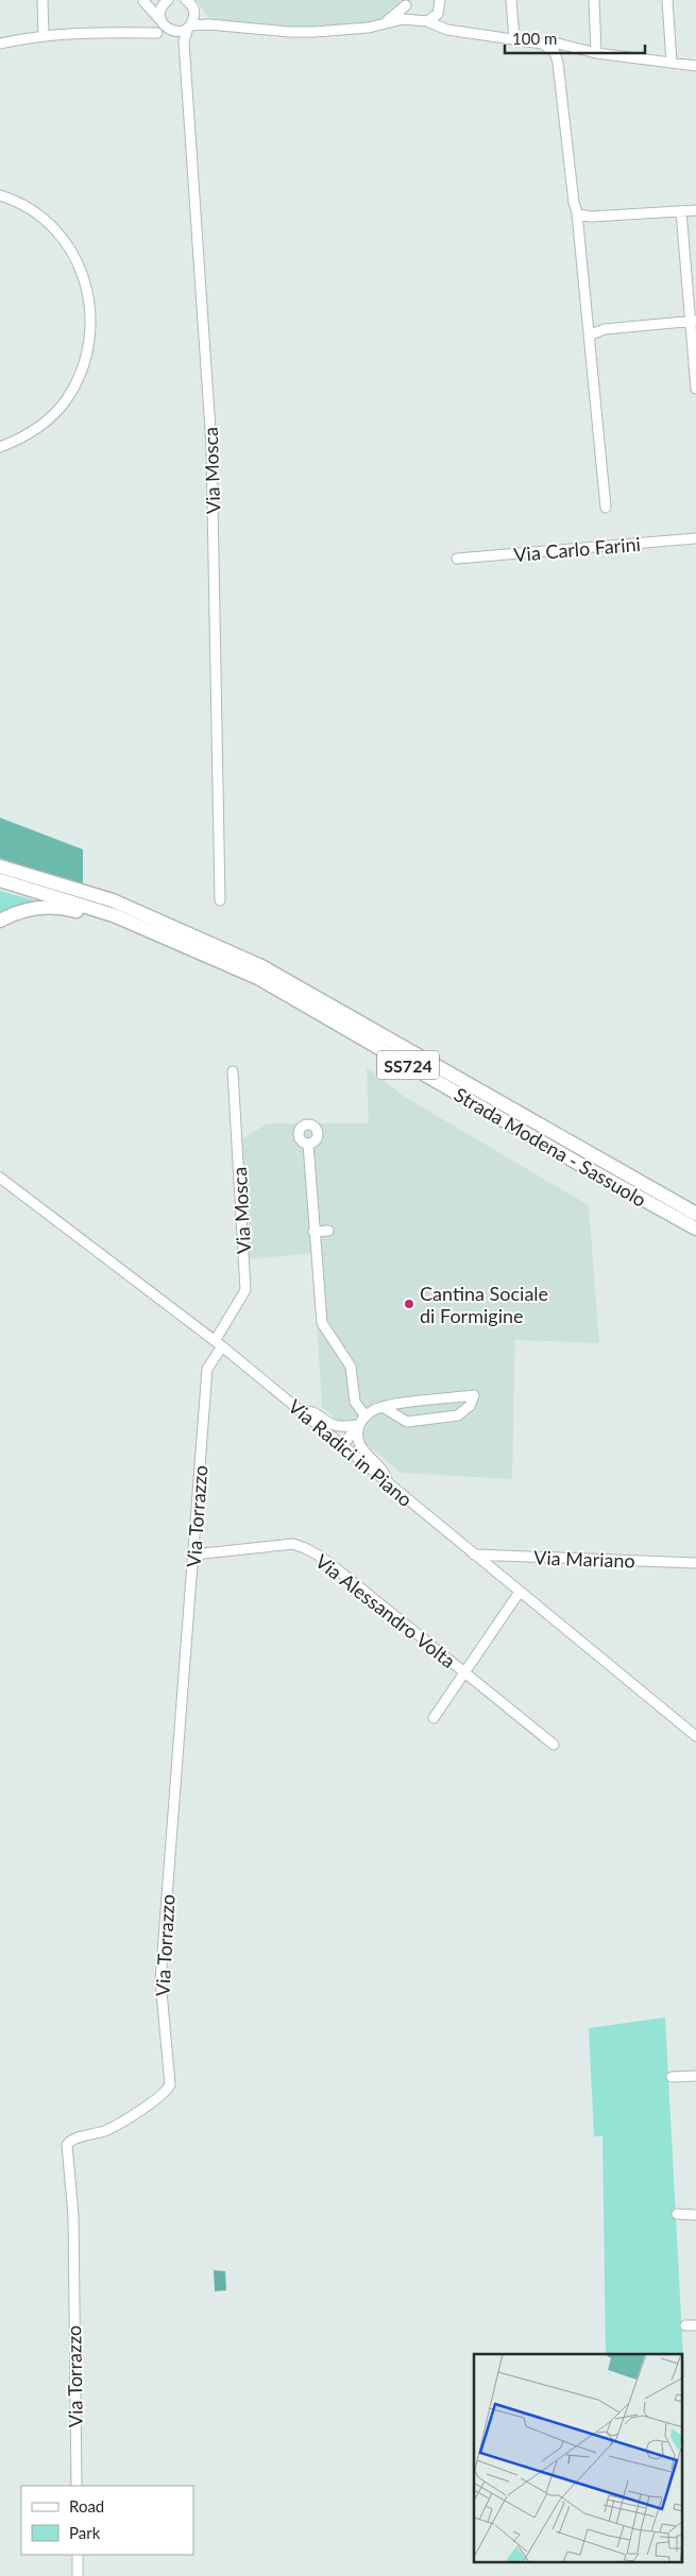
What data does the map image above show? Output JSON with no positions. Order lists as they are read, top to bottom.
{
  "streets": {
    "highway": ["SS724", "Strada Modena - Sassuolo"],
    "street": [
      "Via Mosca",
      "Via Carlo Farini",
      "Via Radici in Piano",
      "Via Torrazzo",
      "Via Mariano",
      "Via Alessandro Volta"
    ]
  },
  "crossings": [
    ["Via Mosca", "Via Radici in Piano"],
    ["Via Mosca", "Via Torrazzo"],
    ["Via Radici in Piano", "Via Torrazzo"],
    ["Via Radici in Piano", "Via Mariano"],
    ["Via Torrazzo", "Via Alessandro Volta"]
  ],
  "places": ["Cantina Sociale di Formigine"],
  "legend": ["Road", "Park"],
  "scale_bar": "100 m"
}
